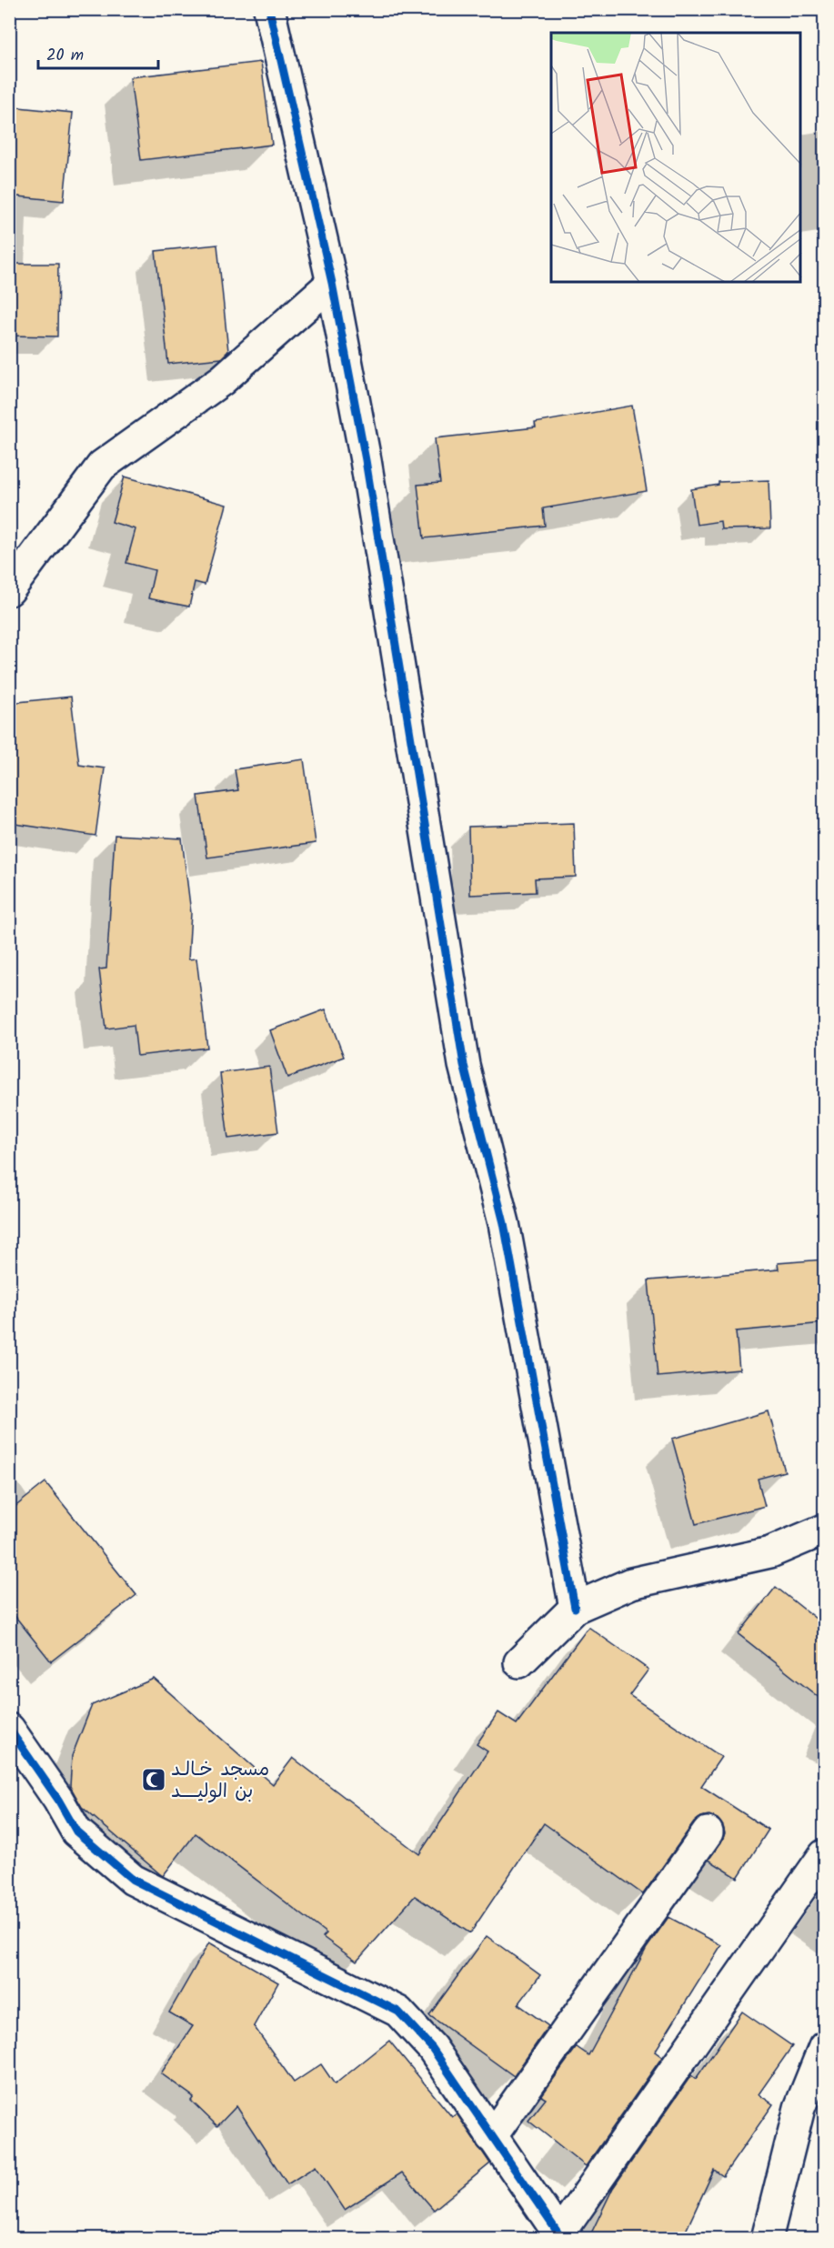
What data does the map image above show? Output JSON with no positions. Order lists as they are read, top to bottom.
{
  "places": {
    "mosque": ["مسجد خـالـد بن الوليــــد"]
  },
  "scale_bar": "20 m"
}
